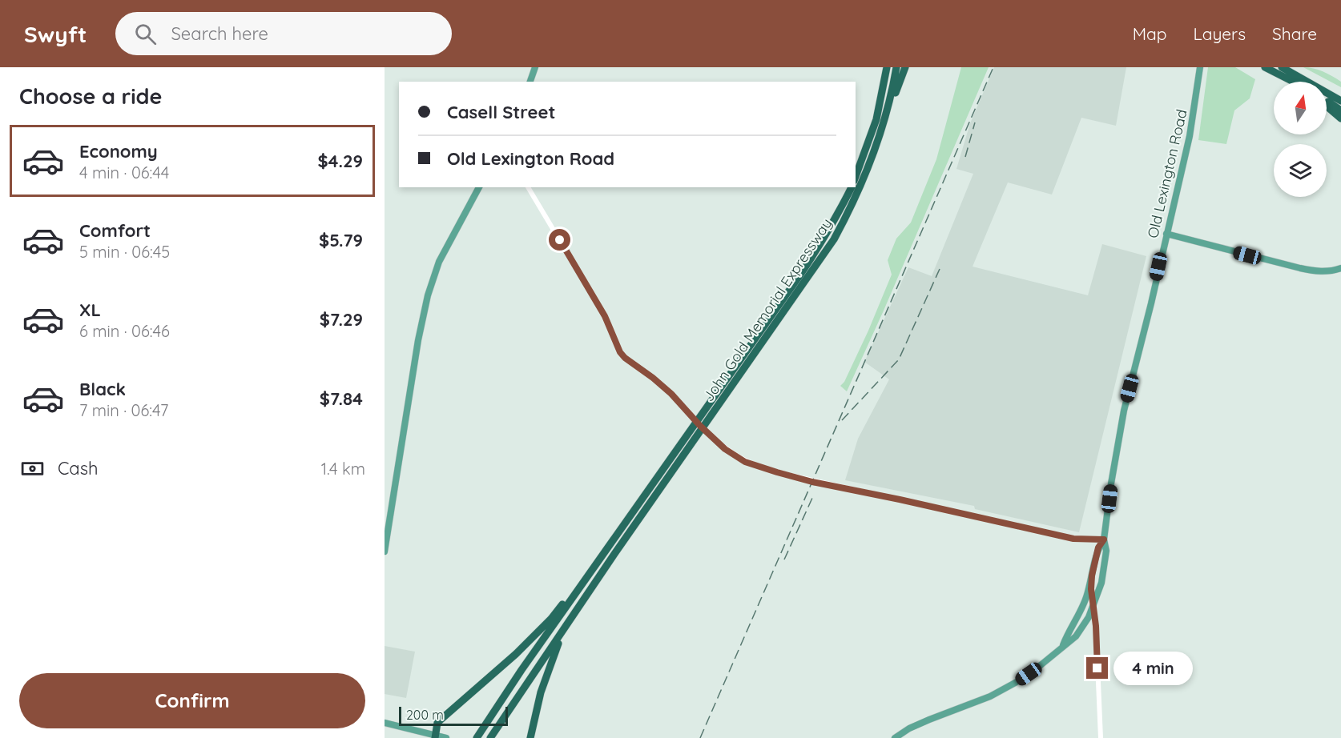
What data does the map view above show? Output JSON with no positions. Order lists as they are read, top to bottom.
{
  "streets": {
    "highway": ["John Gold Memorial Expressway"],
    "main road": ["Old Lexington Road"]
  },
  "scale_bar": "200 m",
  "north": "top",
  "page": {
    "header": "Swyft",
    "search": "Search here",
    "nav": ["Map", "Layers", "Share"],
    "heading": "Choose a ride",
    "banner": ["Casell Street", "Old Lexington Road"],
    "list": [
      {
        "name": "Economy",
        "note": "4 min · 06:44",
        "value": "$4.29"
      },
      {
        "name": "Comfort",
        "note": "5 min · 06:45",
        "value": "$5.79"
      },
      {
        "name": "XL",
        "note": "6 min · 06:46",
        "value": "$7.29"
      },
      {
        "name": "Black",
        "note": "7 min · 06:47",
        "value": "$7.84"
      }
    ],
    "pay": ["Cash", "1.4 km"],
    "bubble": "4 min",
    "buttons": "Confirm",
    "scale": "200 m"
  }
}
